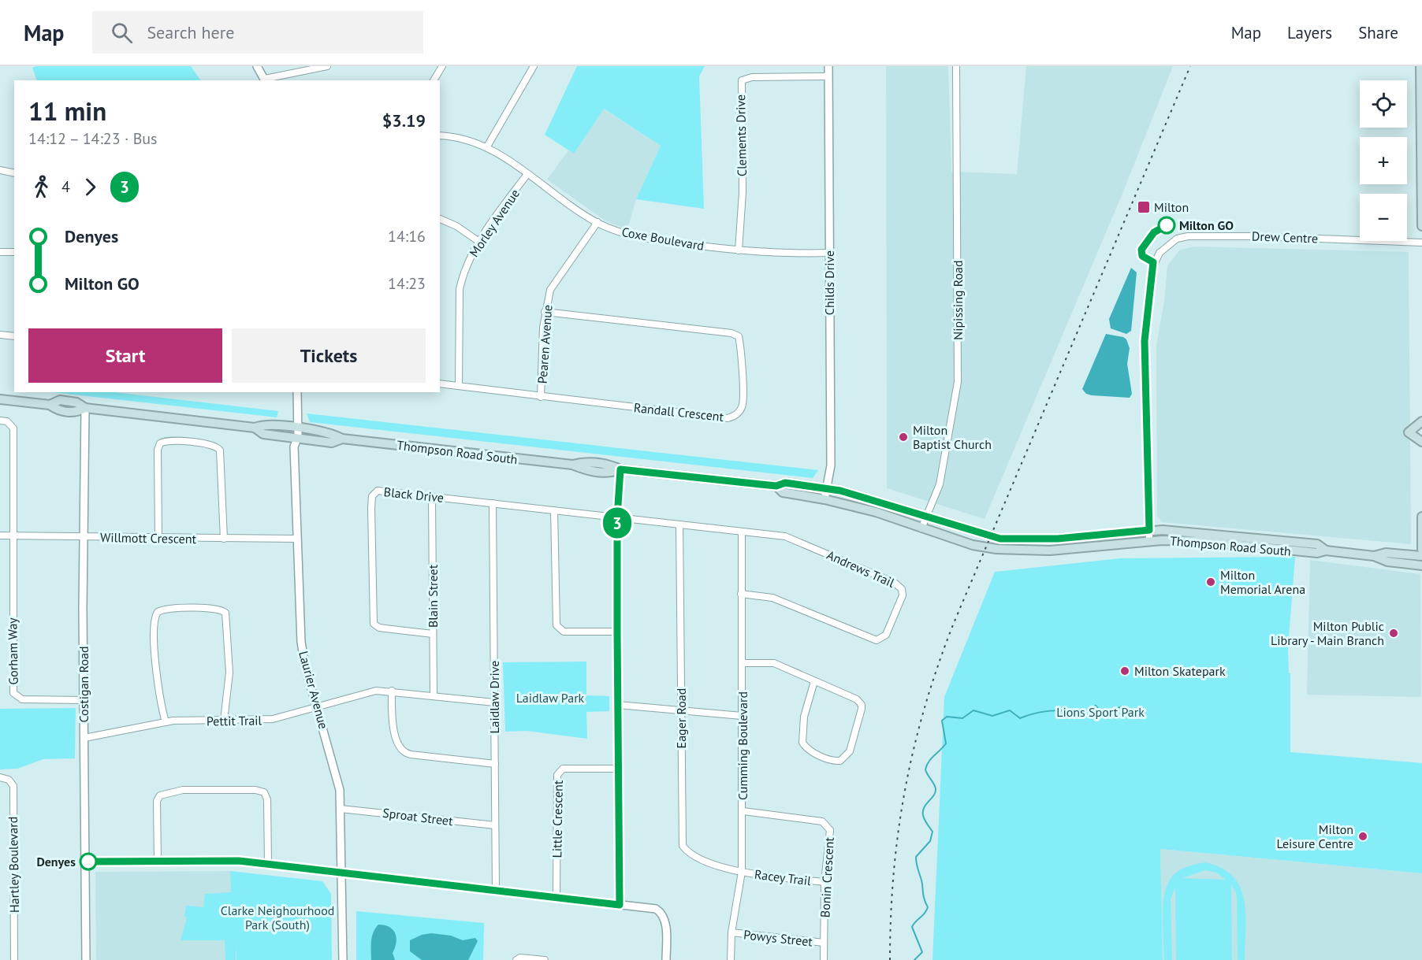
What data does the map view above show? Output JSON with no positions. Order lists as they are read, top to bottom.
{
  "streets": {
    "main road": ["Thompson Road South"],
    "street": [
      "Clements Drive",
      "Morley Avenue",
      "Drew Centre",
      "Coxe Boulevard",
      "Childs Drive",
      "Nipissing Road",
      "Pearen Avenue",
      "Randall Crescent",
      "Black Drive",
      "Willmott Crescent",
      "Andrews Trail",
      "Blain Street",
      "Gorham Way",
      "Costigan Road",
      "Laurier Avenue",
      "Laidlaw Drive",
      "Eager Road",
      "Pettit Trail",
      "Cumming Boulevard",
      "Sproat Street",
      "Little Crescent",
      "Hartley Boulevard",
      "Racey Trail",
      "Bonin Crescent",
      "Powys Street"
    ]
  },
  "crossings": [
    ["Clements Drive", "Coxe Boulevard"],
    ["Clements Drive", "Childs Drive"],
    ["Morley Avenue", "Coxe Boulevard"],
    ["Morley Avenue", "Randall Crescent"],
    ["Drew Centre", "Thompson Road South"],
    ["Coxe Boulevard", "Childs Drive"],
    ["Coxe Boulevard", "Pearen Avenue"],
    ["Childs Drive", "Thompson Road South"],
    ["Nipissing Road", "Thompson Road South"],
    ["Pearen Avenue", "Randall Crescent"],
    ["Thompson Road South", "Costigan Road"],
    ["Thompson Road South", "Laurier Avenue"],
    ["Black Drive", "Andrews Trail"],
    ["Black Drive", "Blain Street"],
    ["Black Drive", "Laidlaw Drive"],
    ["Willmott Crescent", "Gorham Way"],
    ["Willmott Crescent", "Costigan Road"],
    ["Willmott Crescent", "Laurier Avenue"],
    ["Andrews Trail", "Eager Road"],
    ["Andrews Trail", "Cumming Boulevard"],
    ["Blain Street", "Pettit Trail"],
    ["Gorham Way", "Costigan Road"],
    ["Costigan Road", "Pettit Trail"],
    ["Laurier Avenue", "Pettit Trail"],
    ["Laurier Avenue", "Sproat Street"],
    ["Laidlaw Drive", "Pettit Trail"],
    ["Laidlaw Drive", "Sproat Street"],
    ["Eager Road", "Cumming Boulevard"],
    ["Eager Road", "Racey Trail"],
    ["Cumming Boulevard", "Racey Trail"],
    ["Cumming Boulevard", "Bonin Crescent"],
    ["Cumming Boulevard", "Powys Street"],
    ["Racey Trail", "Bonin Crescent"],
    ["Bonin Crescent", "Powys Street"]
  ],
  "parks": ["Laidlaw Park", "Lions Sport Park", "Clarke Neighourhood Park (South)"],
  "places": {
    "transit": ["Milton"],
    "other": [
      "Milton GO",
      "Milton Baptist Church",
      "Milton Memorial Arena",
      "Milton Public Library - Main Branch",
      "Milton Skatepark",
      "Milton Leisure Centre",
      "Denyes"
    ]
  },
  "lines": ["bus line 3"],
  "page": {
    "header": "Map",
    "search": "Search here",
    "nav": ["Map", "Layers", "Share"],
    "on_map": "3",
    "map_buttons": ["+", "−"],
    "heading": ["11 min", "14:12 – 14:23 · Bus", "$3.19"],
    "legs": ["4", "3"],
    "list": [
      {
        "name": "Denyes",
        "value": "14:16"
      },
      {
        "name": "Milton GO",
        "value": "14:23"
      }
    ],
    "buttons": ["Start", "Tickets"]
  }
}
